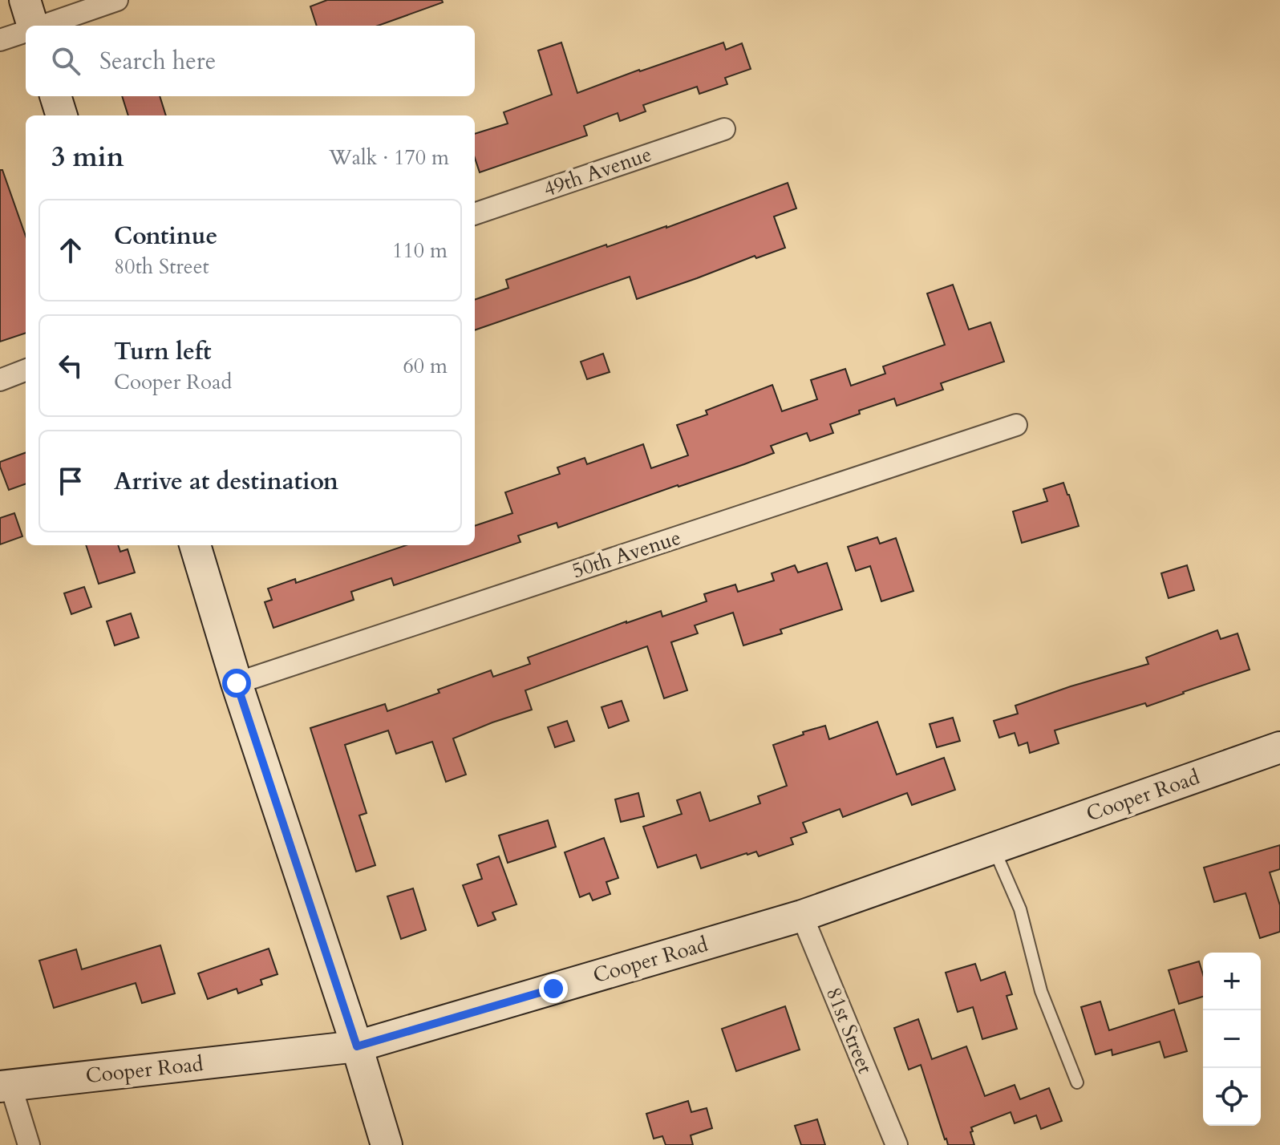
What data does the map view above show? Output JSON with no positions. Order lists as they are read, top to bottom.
{
  "streets": {
    "street": [
      "49th Avenue",
      "50th Avenue",
      "Cooper Road",
      "81st Street"
    ]
  },
  "crossings": [
    ["Cooper Road", "81st Street"]
  ],
  "page": {
    "search": "Search here",
    "heading": ["3 min", "Walk · 170 m"],
    "list": [
      ["Continue", "80th Street", "110 m"],
      ["Turn left", "Cooper Road", "60 m"],
      "Arrive at destination"
    ],
    "map_buttons": ["+", "−"]
  }
}
